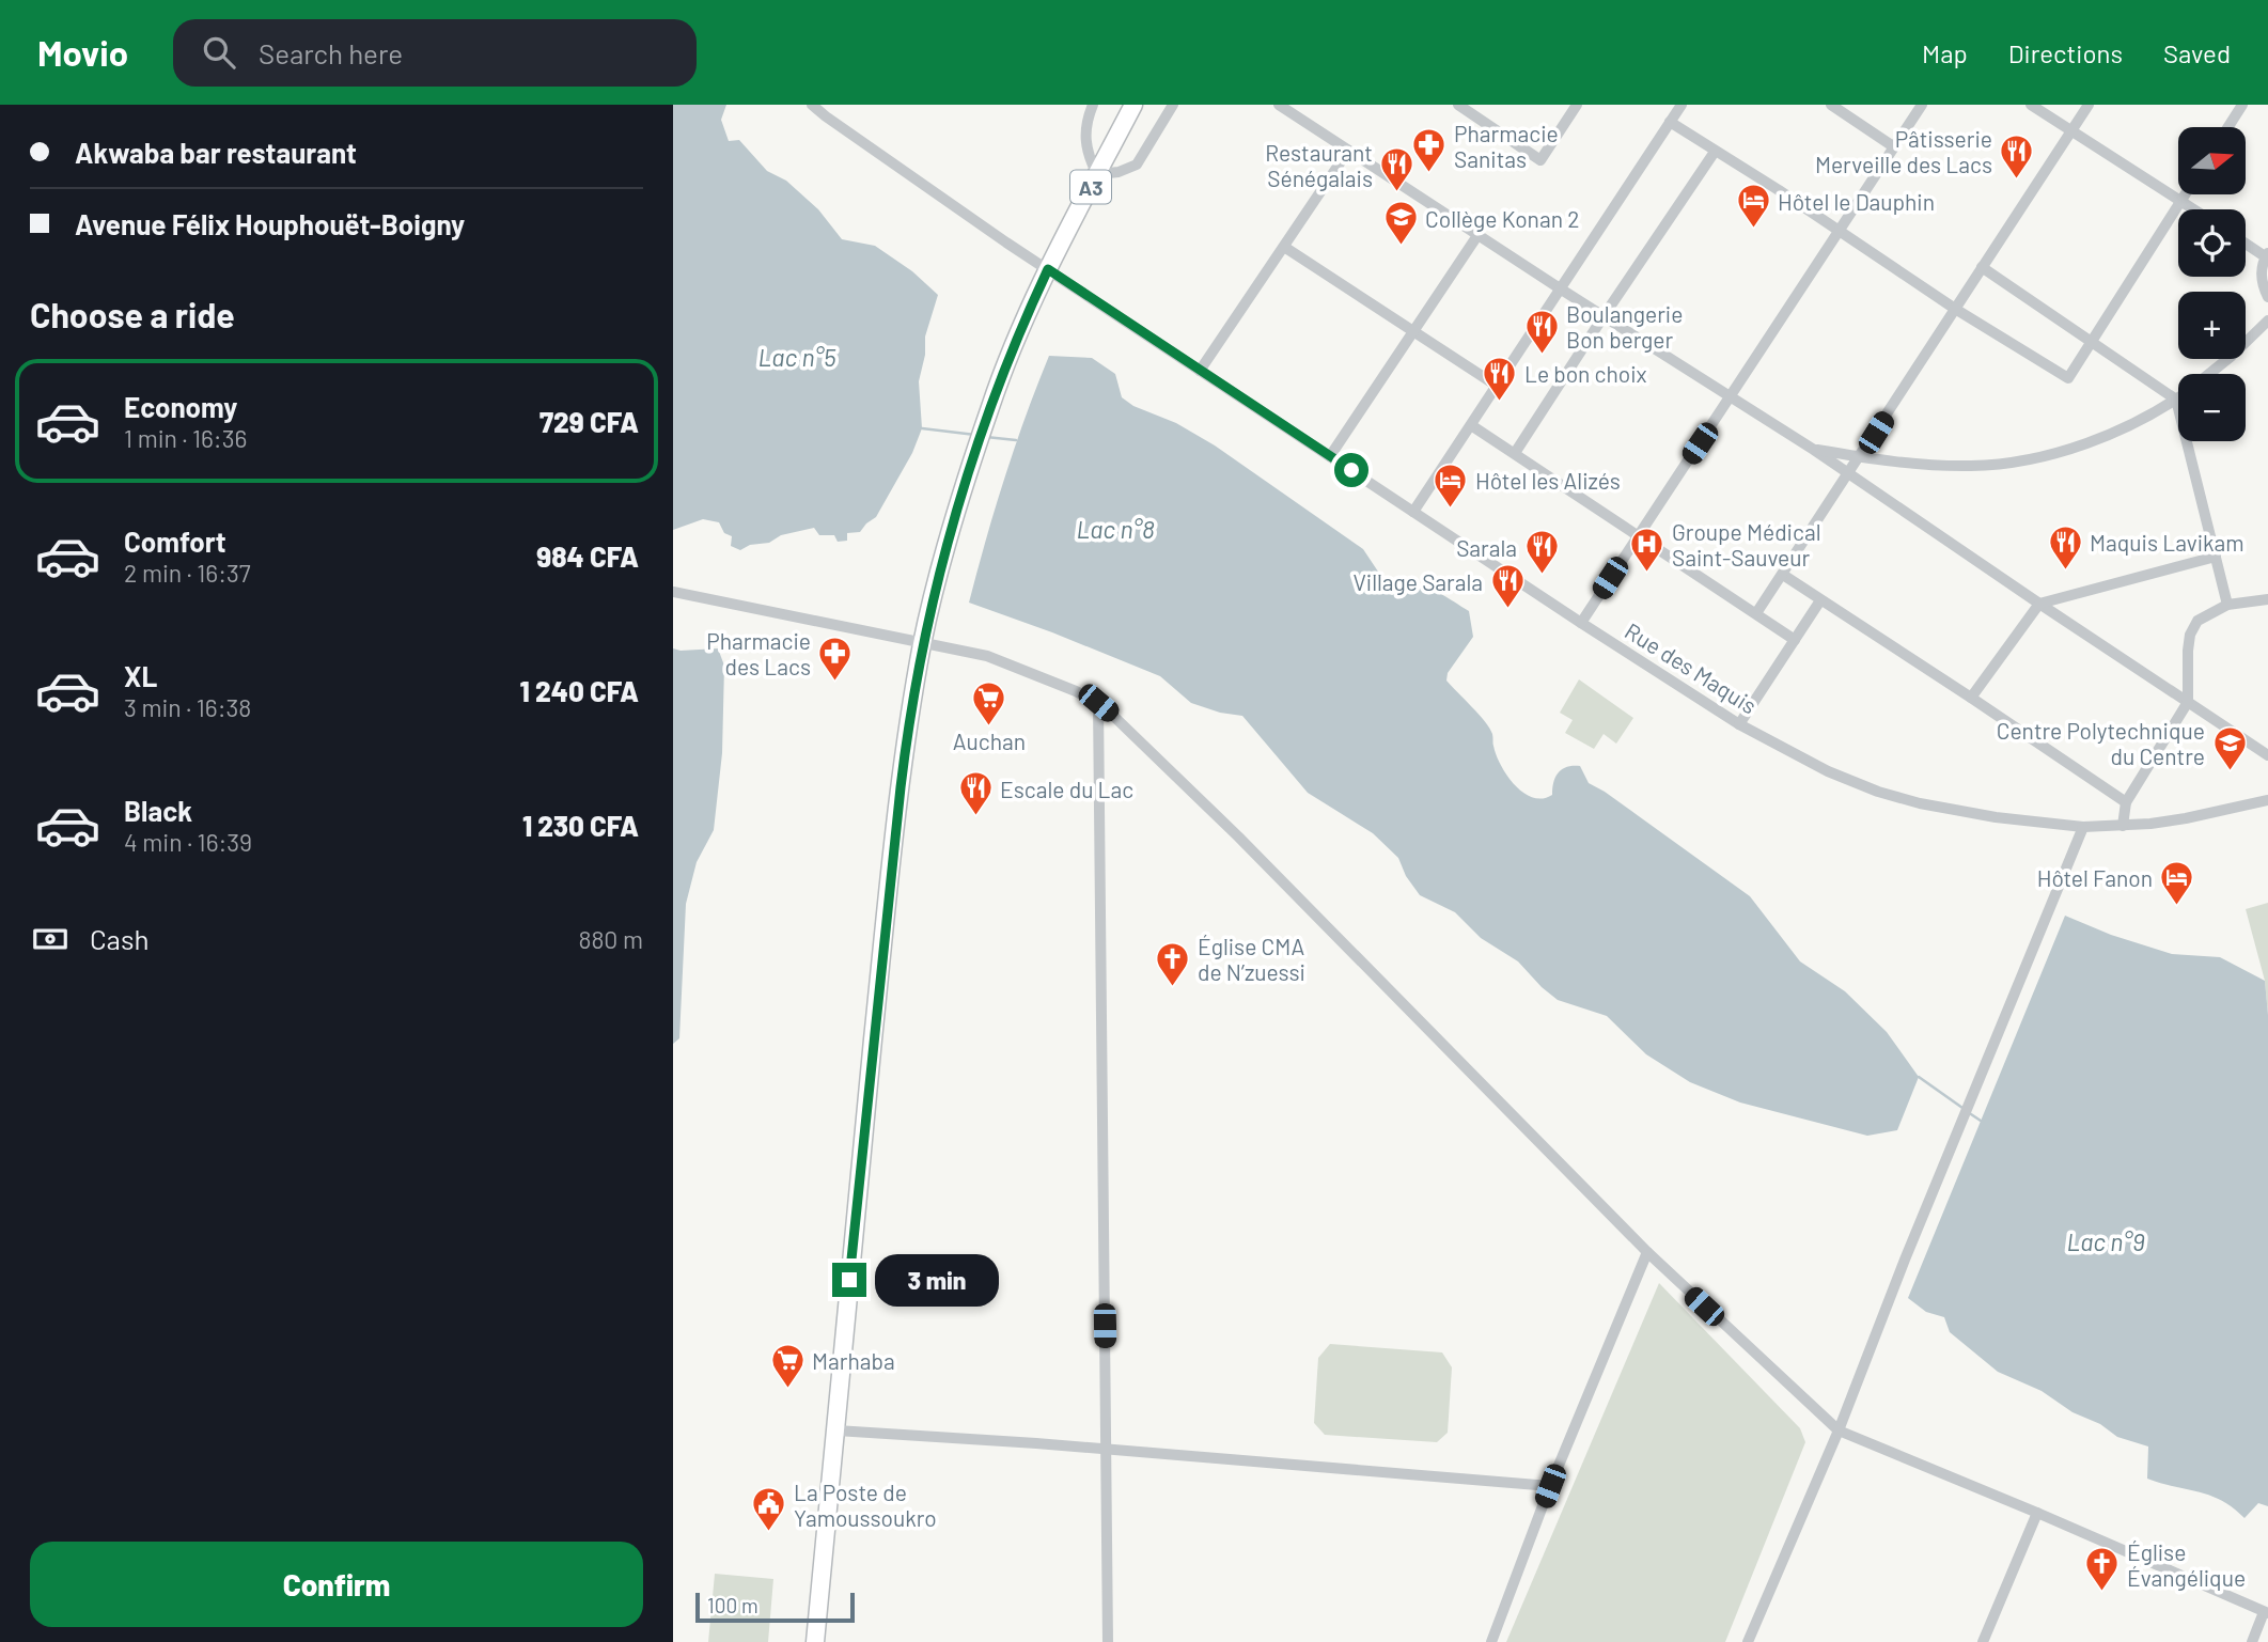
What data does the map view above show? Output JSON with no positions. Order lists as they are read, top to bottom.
{
  "streets": {
    "highway": ["A3"],
    "street": ["Rue des Maquis"]
  },
  "crossings": [
    ["A3", "Rue des Maquis"]
  ],
  "water": ["Lac n°5", "Lac n°8", "Lac n°9"],
  "places": {
    "pharmacy": ["Pharmacie Sanitas", "Pharmacie des Lacs"],
    "restaurant": [
      "Pâtisserie Merveille des Lacs",
      "Restaurant Sénégalais",
      "Boulangerie Bon berger",
      "Le bon choix",
      "Maquis Lavikam",
      "Sarala",
      "Village Sarala",
      "Escale du Lac"
    ],
    "hotel": ["Hôtel le Dauphin", "Hôtel les Alizés", "Hôtel Fanon"],
    "school or university": ["Collège Konan 2", "Centre Polytechnique du Centre"],
    "hospital": ["Groupe Médical Saint-Sauveur"],
    "supermarket": ["Auchan", "Marhaba"],
    "church": ["Église CMA de N’zuessi", "Église Évangélique"],
    "public building": ["La Poste de Yamoussoukro"]
  },
  "scale_bar": "100 m",
  "north": "right",
  "page": {
    "header": "Movio",
    "search": "Search here",
    "nav": ["Map", "Directions", "Saved"],
    "banner": ["Akwaba bar restaurant", "Avenue Félix Houphouët-Boigny"],
    "map_buttons": ["+", "−"],
    "heading": "Choose a ride",
    "list": [
      {
        "name": "Economy",
        "note": "1 min · 16:36",
        "value": "729 CFA"
      },
      {
        "name": "Comfort",
        "note": "2 min · 16:37",
        "value": "984 CFA"
      },
      {
        "name": "XL",
        "note": "3 min · 16:38",
        "value": "1 240 CFA"
      },
      {
        "name": "Black",
        "note": "4 min · 16:39",
        "value": "1 230 CFA"
      }
    ],
    "pay": ["Cash", "880 m"],
    "bubble": "3 min",
    "buttons": "Confirm",
    "scale": "100 m"
  }
}
